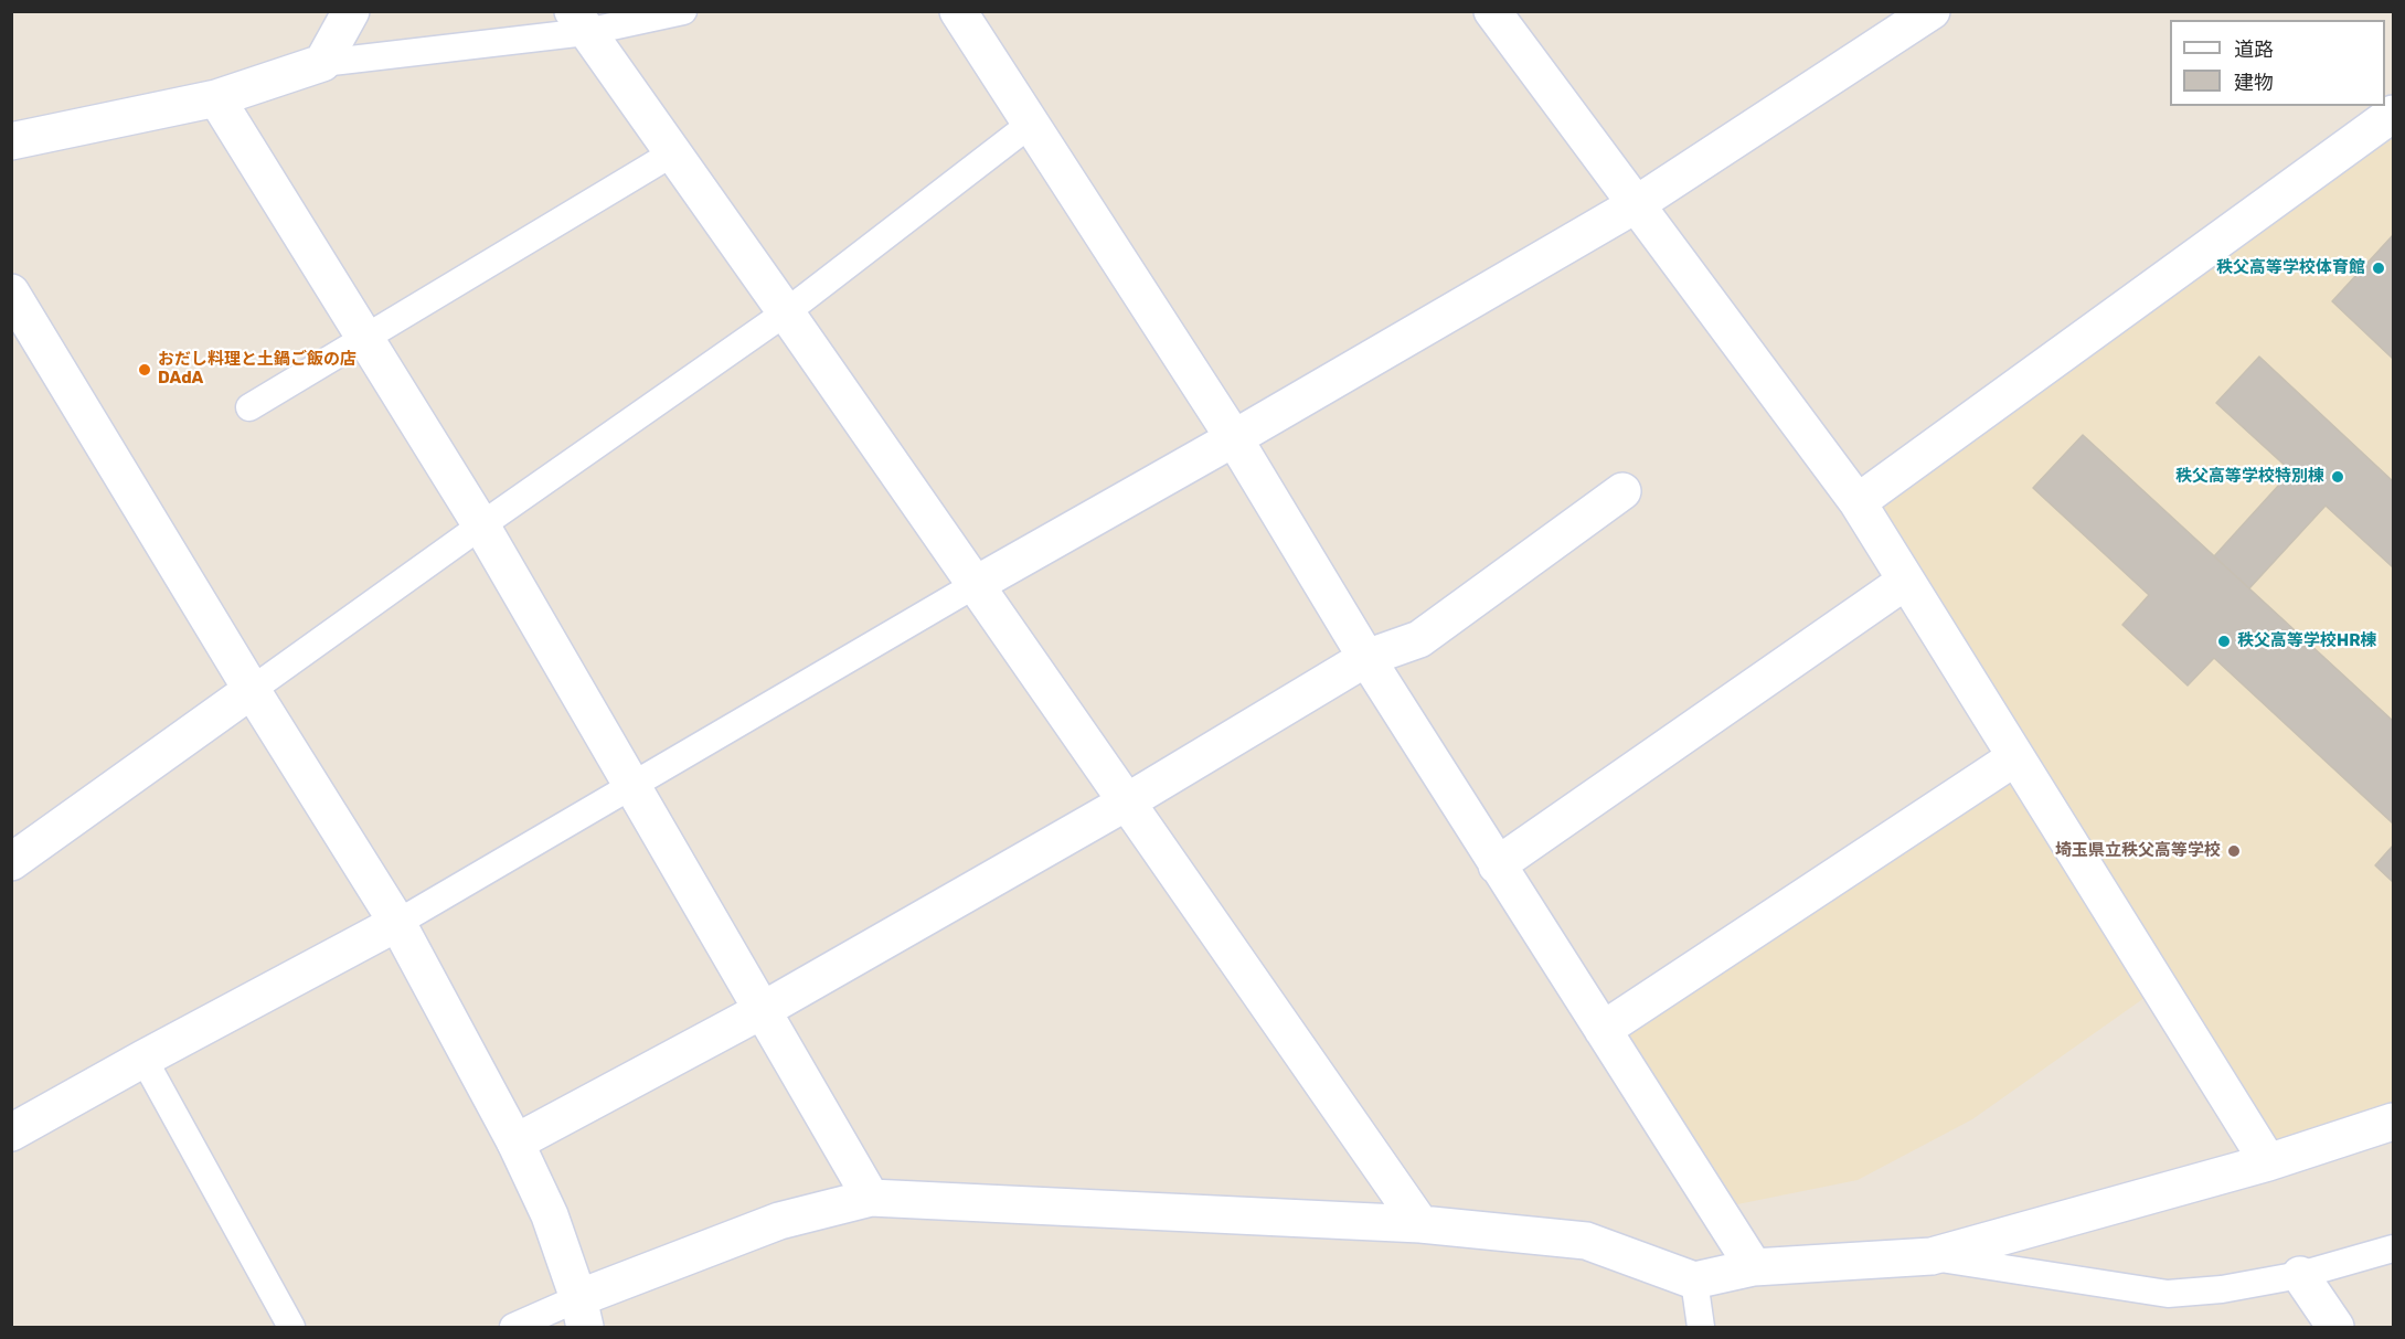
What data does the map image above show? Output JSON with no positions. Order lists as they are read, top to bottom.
{
  "places": [
    "秩父高等学校体育館",
    "おだし料理と土鍋ご飯の店 DAdA",
    "秩父高等学校特別棟",
    "秩父高等学校HR棟",
    "埼玉県立秩父高等学校"
  ],
  "legend": ["道路", "建物"]
}
